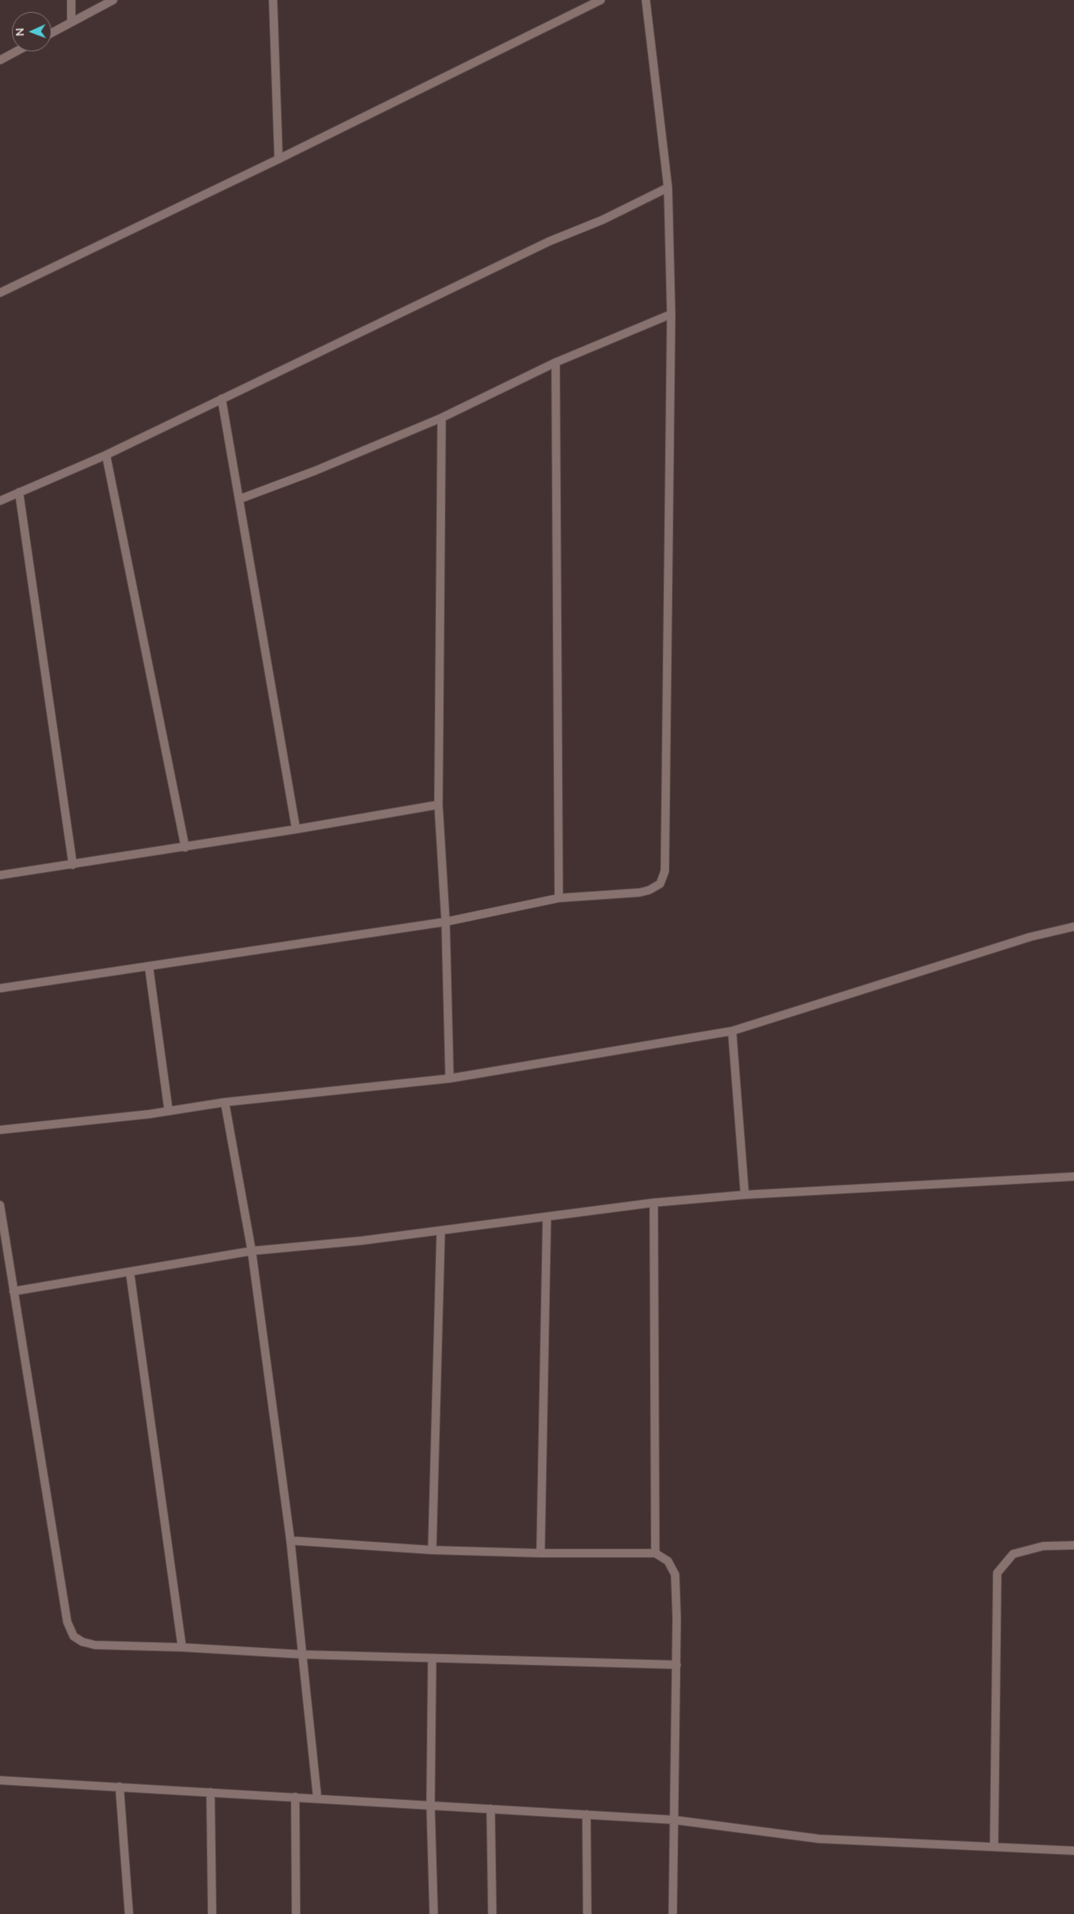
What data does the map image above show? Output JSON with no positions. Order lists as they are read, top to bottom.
{
  "north": "left"
}
